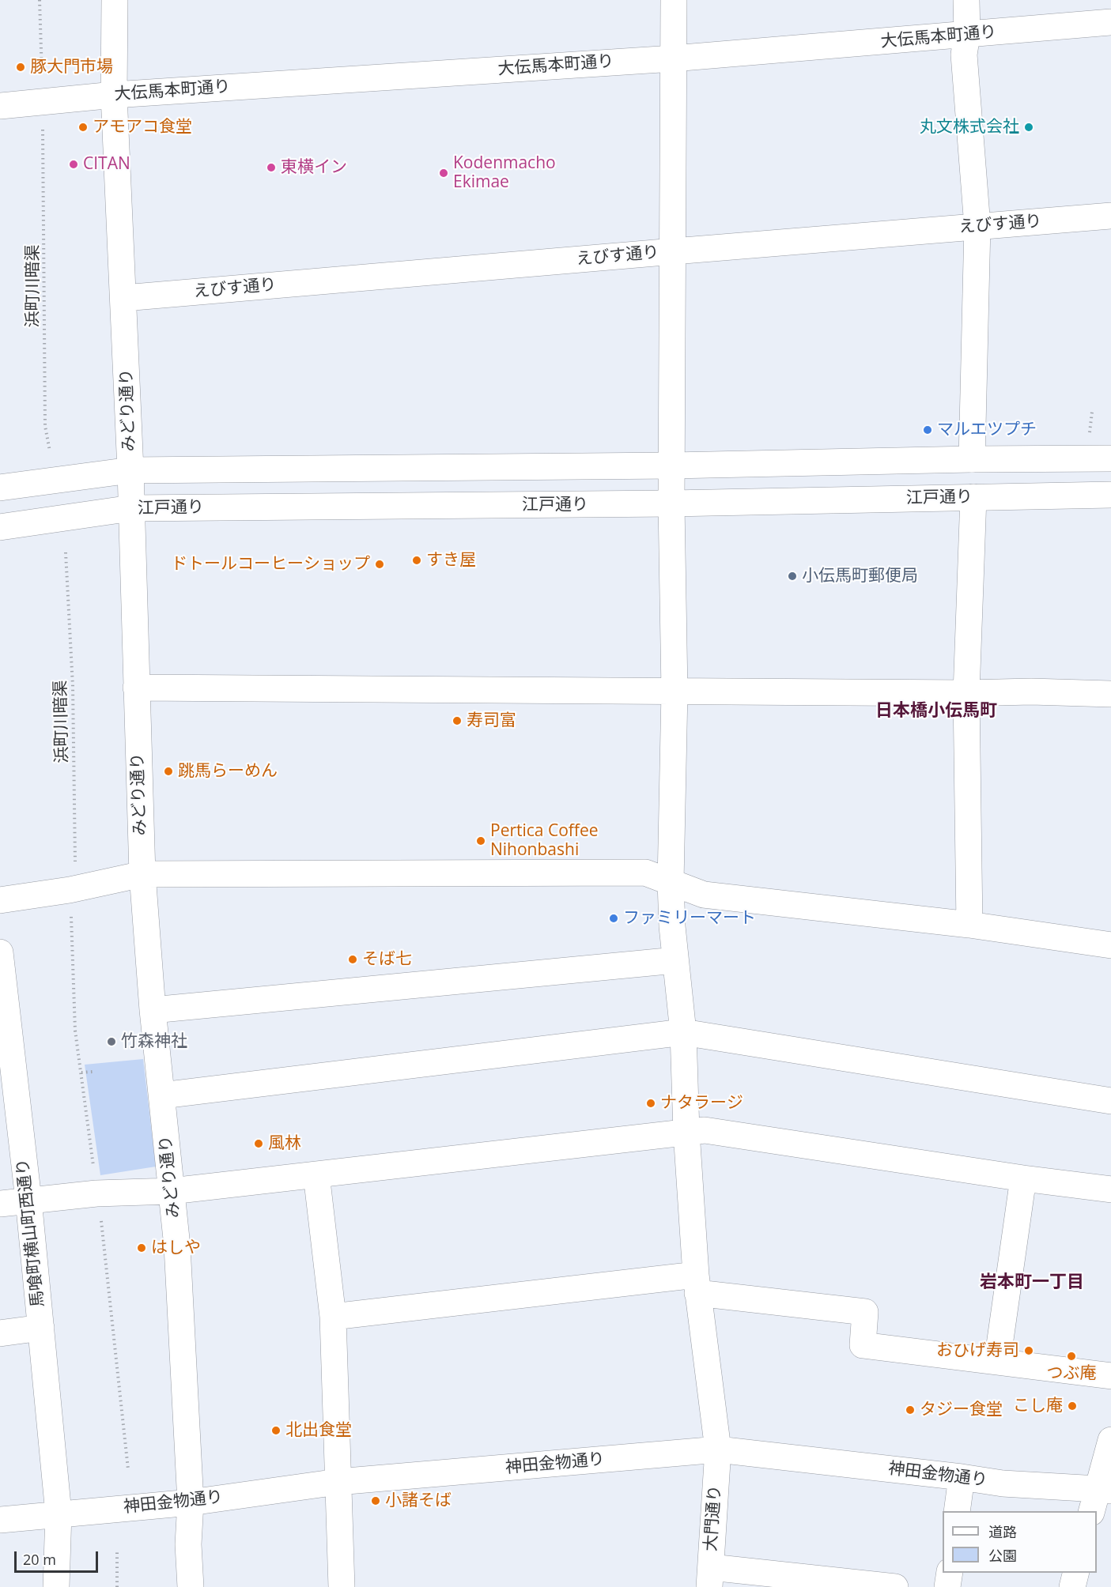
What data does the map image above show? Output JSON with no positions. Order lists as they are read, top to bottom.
{
  "streets": {
    "main road": [
      "大伝馬本町通り",
      "えびす通り",
      "みどり通り",
      "江戸通り",
      "馬喰町横山町西通り",
      "神田金物通り",
      "大門通り"
    ],
    "path": ["浜町川暗渠"]
  },
  "crossings": [
    ["大伝馬本町通り", "みどり通り"],
    ["大伝馬本町通り", "大門通り"],
    ["えびす通り", "みどり通り"],
    ["えびす通り", "大門通り"],
    ["みどり通り", "江戸通り"],
    ["みどり通り", "神田金物通り"],
    ["江戸通り", "大門通り"],
    ["馬喰町横山町西通り", "神田金物通り"],
    ["神田金物通り", "大門通り"]
  ],
  "districts": ["日本橋小伝馬町", "岩本町一丁目"],
  "places": [
    "豚大門市場",
    "アモアコ食堂",
    "丸文株式会社",
    "CITAN",
    "東横イン",
    "Kodenmacho Ekimae",
    "マルエツプチ",
    "すき屋",
    "ドトールコーヒーショップ",
    "小伝馬町郵便局",
    "寿司富",
    "跳馬らーめん",
    "Pertica Coffee Nihonbashi",
    "ファミリーマート",
    "そば七",
    "竹森神社",
    "ナタラージ",
    "風林",
    "はしや",
    "おひげ寿司",
    "つぶ庵",
    "こし庵",
    "タジー食堂",
    "北出食堂",
    "小諸そば"
  ],
  "legend": ["道路", "公園"],
  "scale_bar": "20 m"
}
